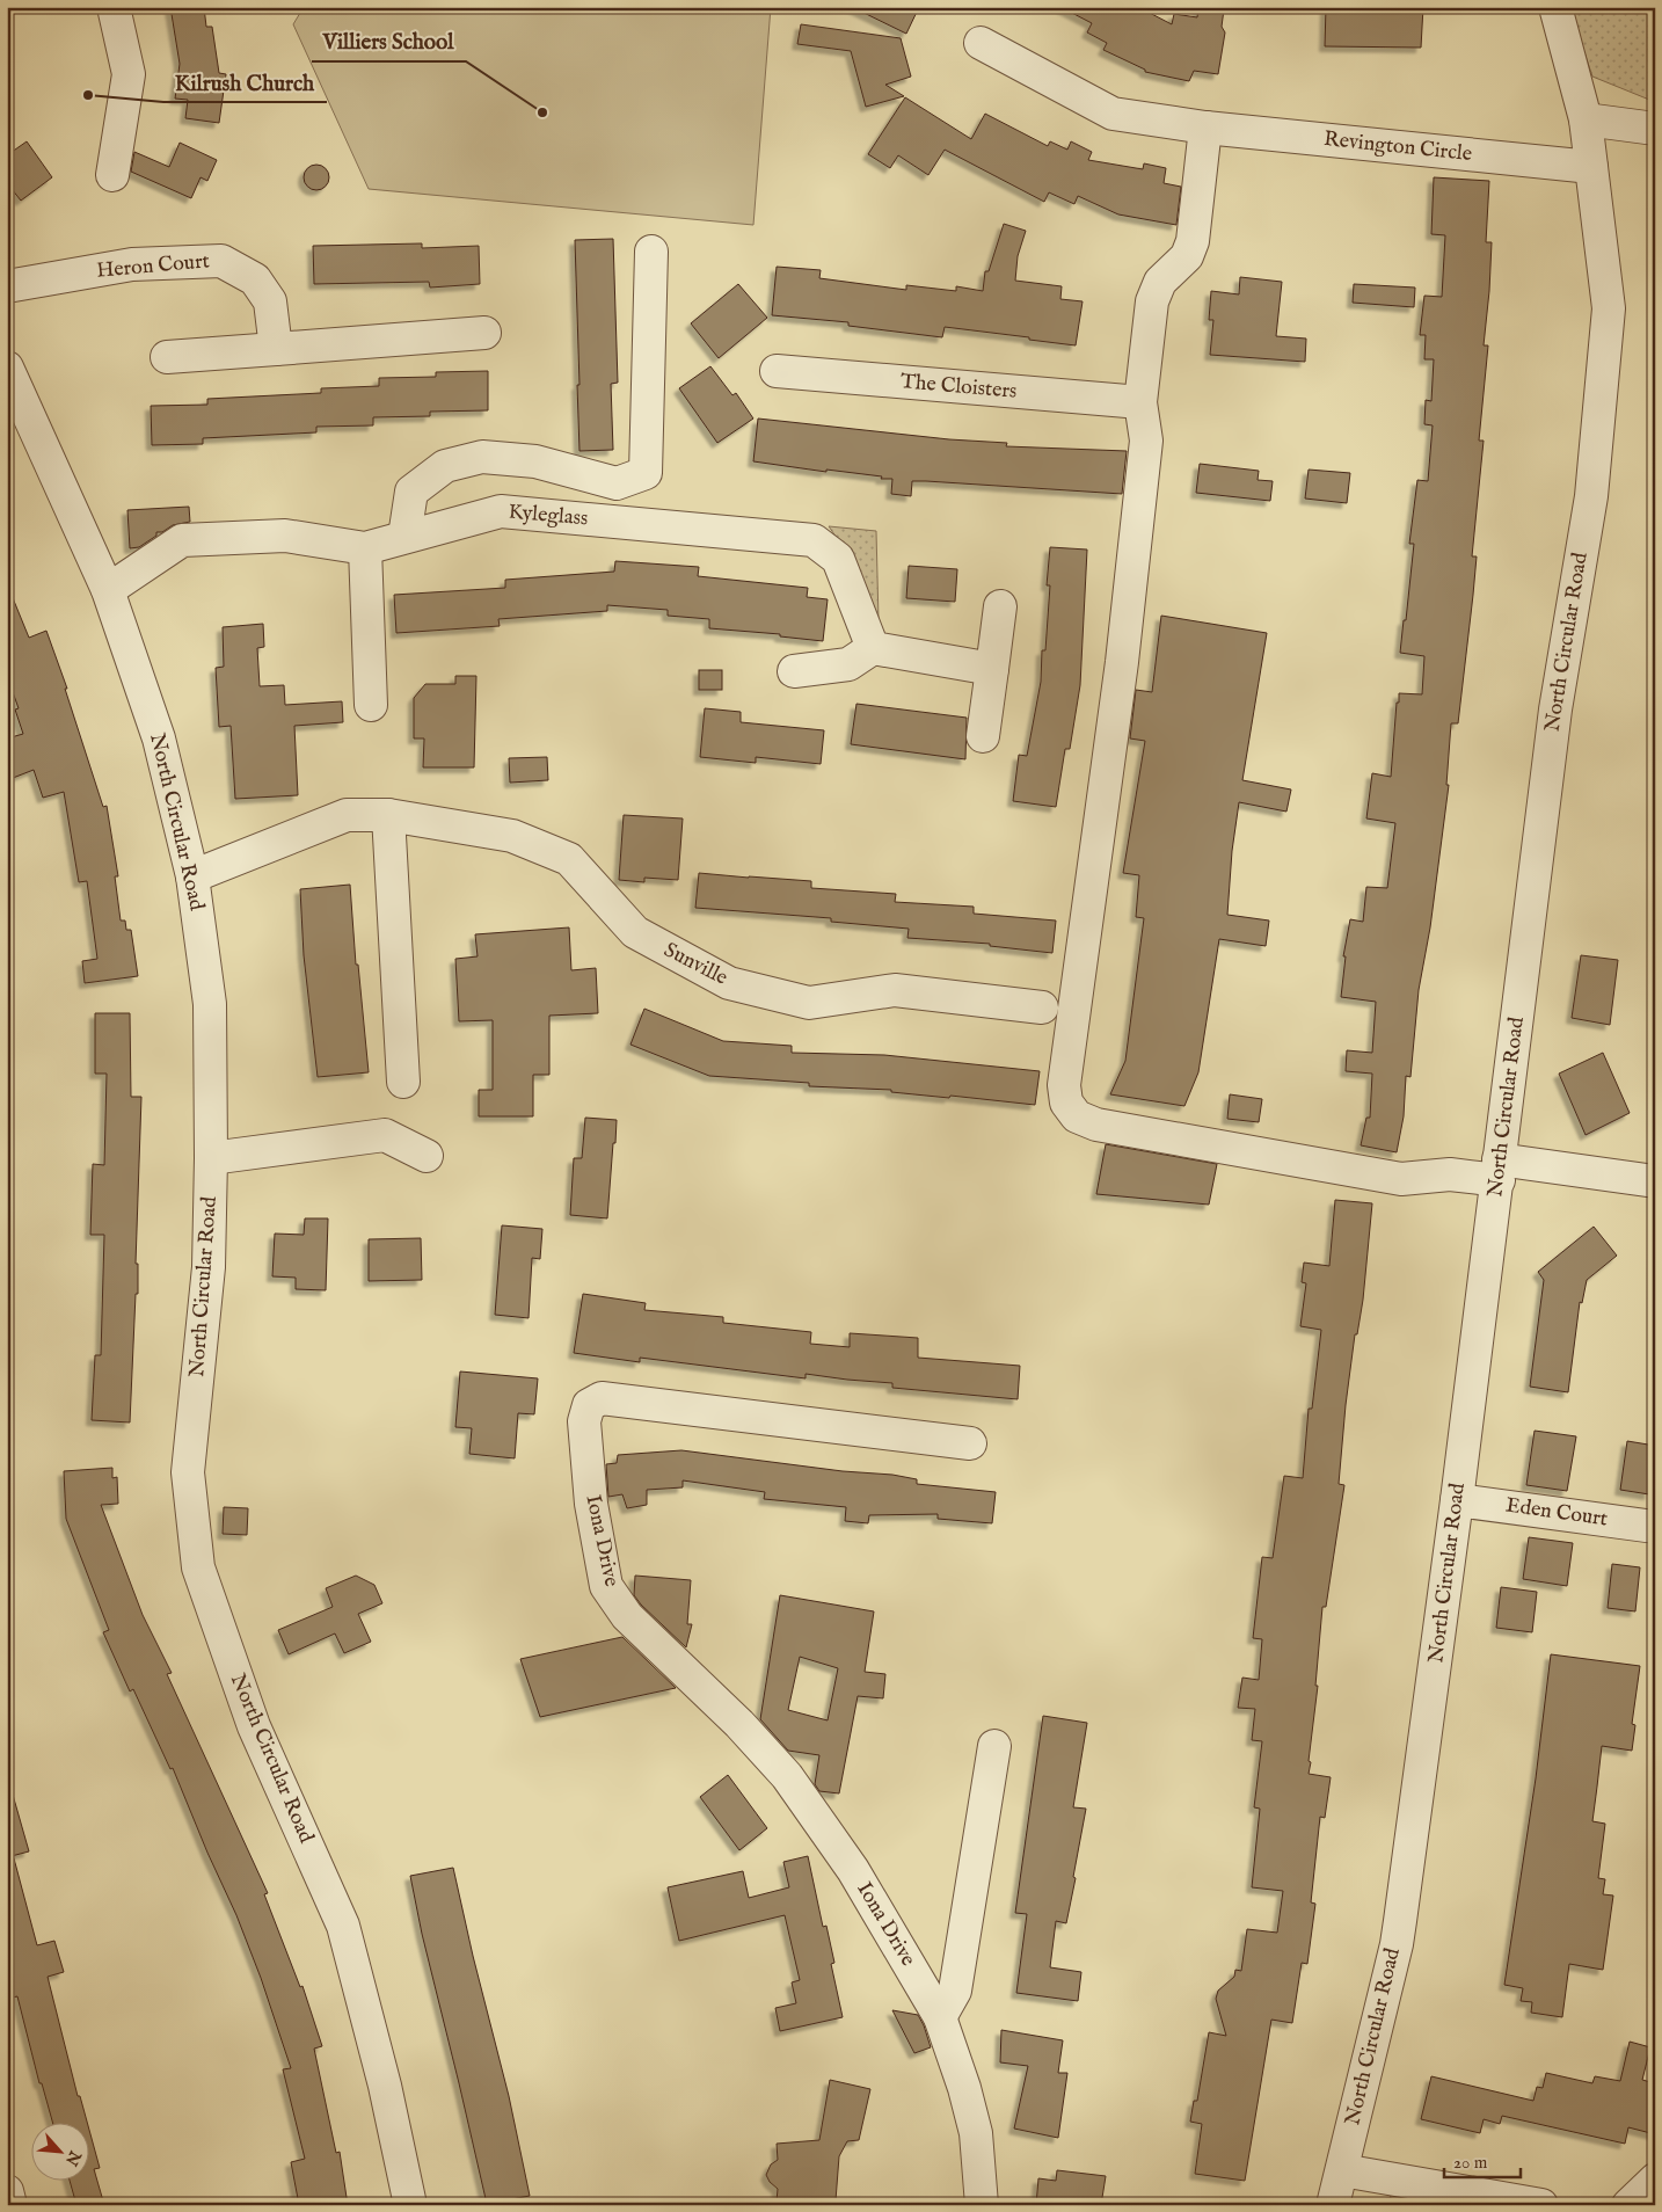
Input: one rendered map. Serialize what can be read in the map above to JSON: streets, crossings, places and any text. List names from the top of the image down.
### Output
{
  "streets": {
    "street": [
      "Revington Circle",
      "Heron Court",
      "The Cloisters",
      "Kyleglass",
      "North Circular Road",
      "Sunville",
      "Eden Court",
      "Iona Drive"
    ]
  },
  "crossings": [
    ["Revington Circle", "North Circular Road"],
    ["Kyleglass", "North Circular Road"],
    ["North Circular Road", "Sunville"],
    ["North Circular Road", "Eden Court"]
  ],
  "places": ["Kilrush Church", "Villiers School"],
  "scale_bar": "20 m",
  "north": "bottom right"
}
